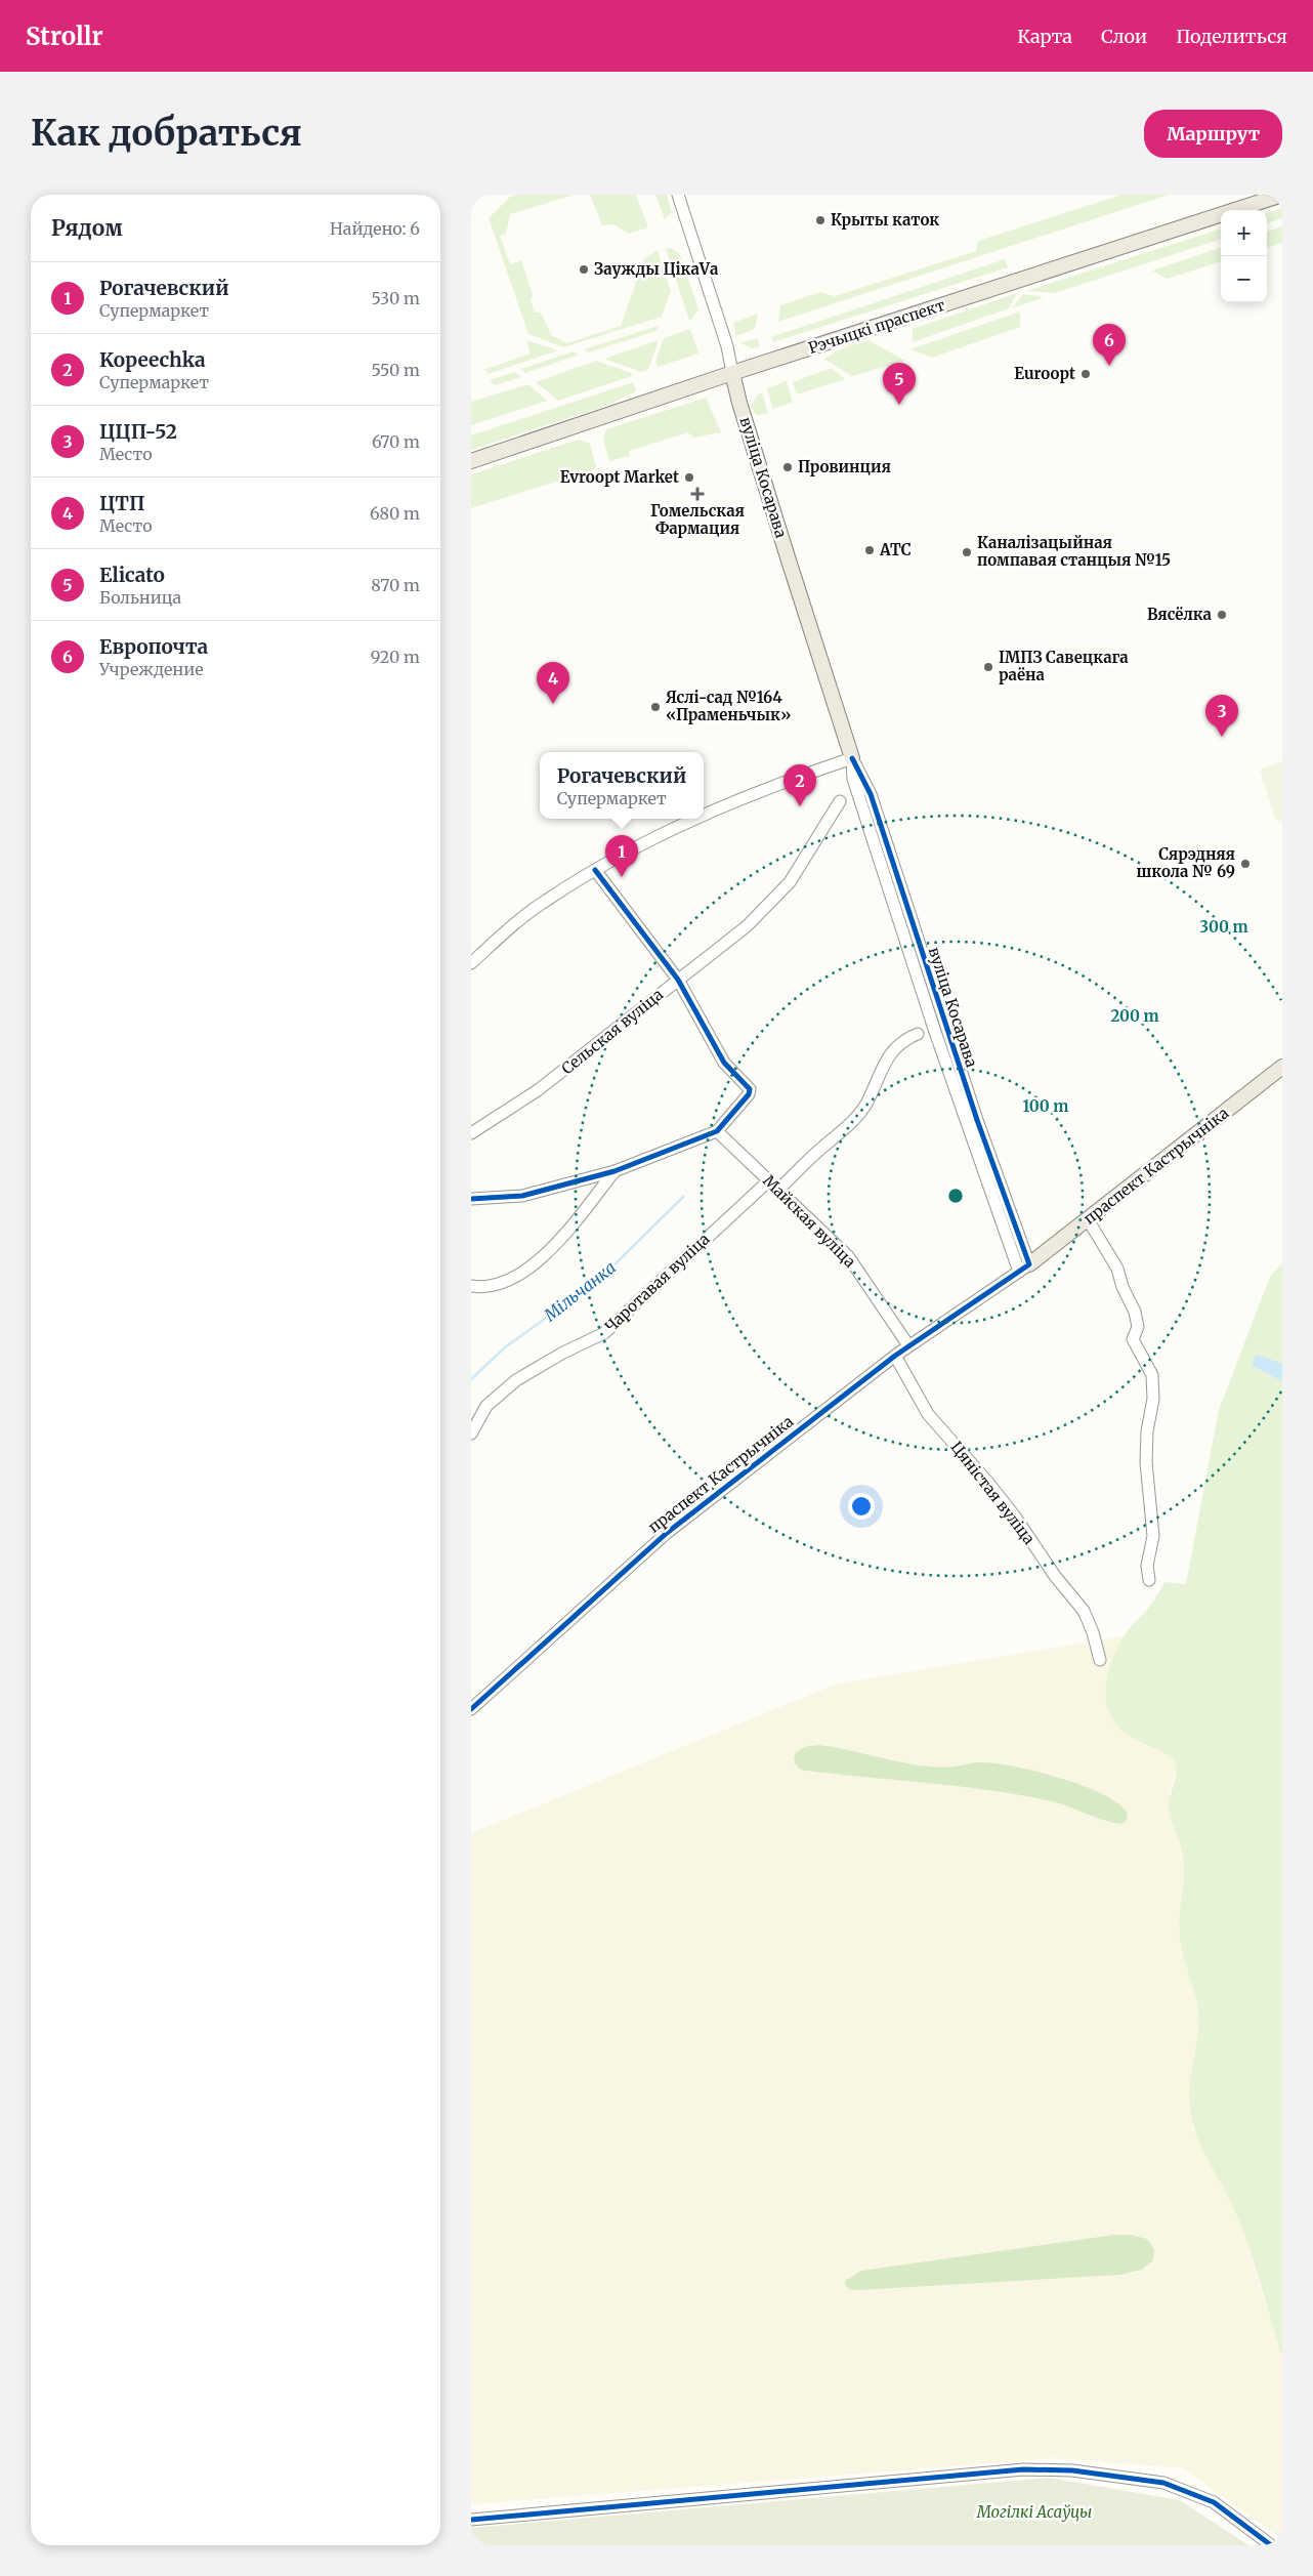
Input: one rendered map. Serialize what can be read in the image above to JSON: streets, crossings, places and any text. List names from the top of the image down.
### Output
{
  "streets": {
    "main road": ["Рэчыцкі праспект", "вуліца Косарава", "праспект Кастрычніка"],
    "street": [
      "Сельская вуліца",
      "Майская вуліца",
      "Чаротавая вуліца",
      "Цяністая вуліца"
    ]
  },
  "crossings": [
    ["Рэчыцкі праспект", "вуліца Косарава"],
    ["вуліца Косарава", "праспект Кастрычніка"],
    ["праспект Кастрычніка", "Майская вуліца"],
    ["праспект Кастрычніка", "Цяністая вуліца"],
    ["Майская вуліца", "Чаротавая вуліца"]
  ],
  "water": ["Мільчанка"],
  "parks": ["Могілкі Асаўцы"],
  "places": {
    "other": [
      "Крыты каток",
      "Заужды ЦікаVа",
      "Euroopt",
      "Провинция",
      "Evroopt Market",
      "АТС",
      "Каналізацыйная помпавая станцыя №15",
      "Вясёлка",
      "ІМПЗ Савецкага раёна",
      "Яслі-сад №164 «Праменьчык»",
      "Сярэдняя школа № 69"
    ],
    "health": ["Гомельская Фармация"]
  },
  "page": {
    "header": "Strollr",
    "nav": ["Карта", "Слои", "Поделиться"],
    "buttons": "Маршрут",
    "title": "Как добраться",
    "heading": ["Рядом", "Найдено: 6"],
    "map_buttons": ["+", "−"],
    "list": [
      {
        "mark": "1",
        "name": "Рогачевский",
        "note": "Супермаркет",
        "value": "530 m"
      },
      {
        "mark": "2",
        "name": "Kopeechka",
        "note": "Супермаркет",
        "value": "550 m"
      },
      {
        "mark": "3",
        "name": "ЦЦП-52",
        "note": "Место",
        "value": "670 m"
      },
      {
        "mark": "4",
        "name": "ЦТП",
        "note": "Место",
        "value": "680 m"
      },
      {
        "mark": "5",
        "name": "Elicato",
        "note": "Больница",
        "value": "870 m"
      },
      {
        "mark": "6",
        "name": "Европочта",
        "note": "Учреждение",
        "value": "920 m"
      }
    ],
    "pins": [
      "6",
      "5",
      "4",
      "3",
      "2",
      "1"
    ],
    "popup": ["Рогачевский", "Супермаркет"]
  },
  "rings": ["300 m", "200 m", "100 m"]
}
